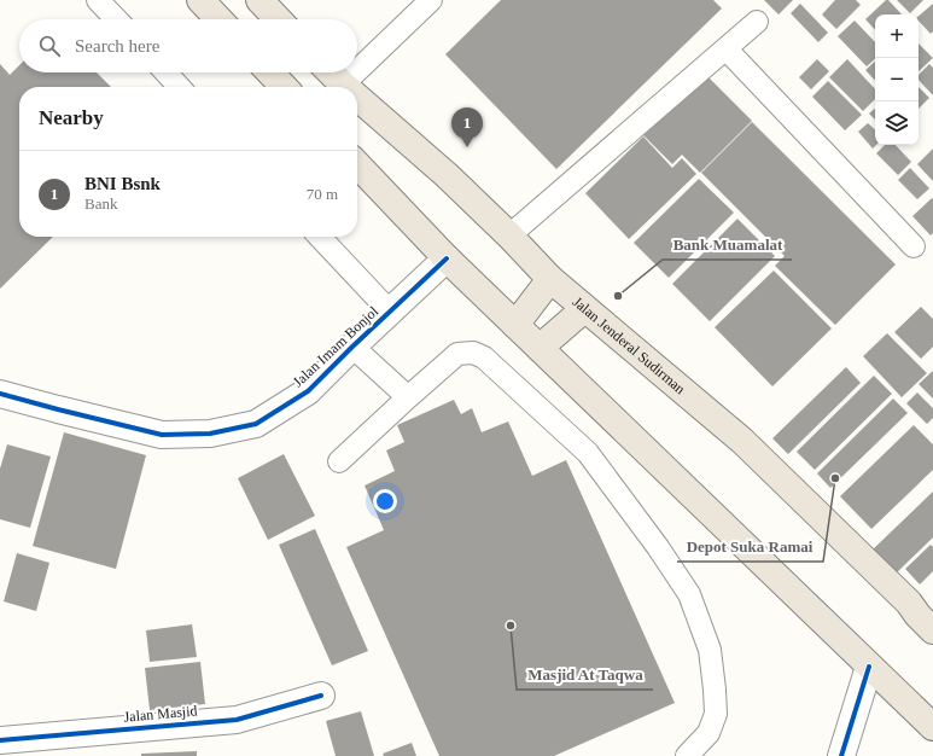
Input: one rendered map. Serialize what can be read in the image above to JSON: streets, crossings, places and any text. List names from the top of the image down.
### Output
{
  "streets": {
    "highway": ["Jalan Jenderal Sudirman"],
    "street": ["Jalan Imam Bonjol", "Jalan Masjid"]
  },
  "places": ["Bank Muamalat", "Depot Suka Ramai", "Masjid At Taqwa"],
  "page": {
    "map_buttons": ["+", "−"],
    "search": "Search here",
    "heading": "Nearby",
    "pins": "1",
    "list": [
      {
        "mark": "1",
        "name": "BNI Bsnk",
        "note": "Bank",
        "value": "70 m"
      }
    ]
  }
}
